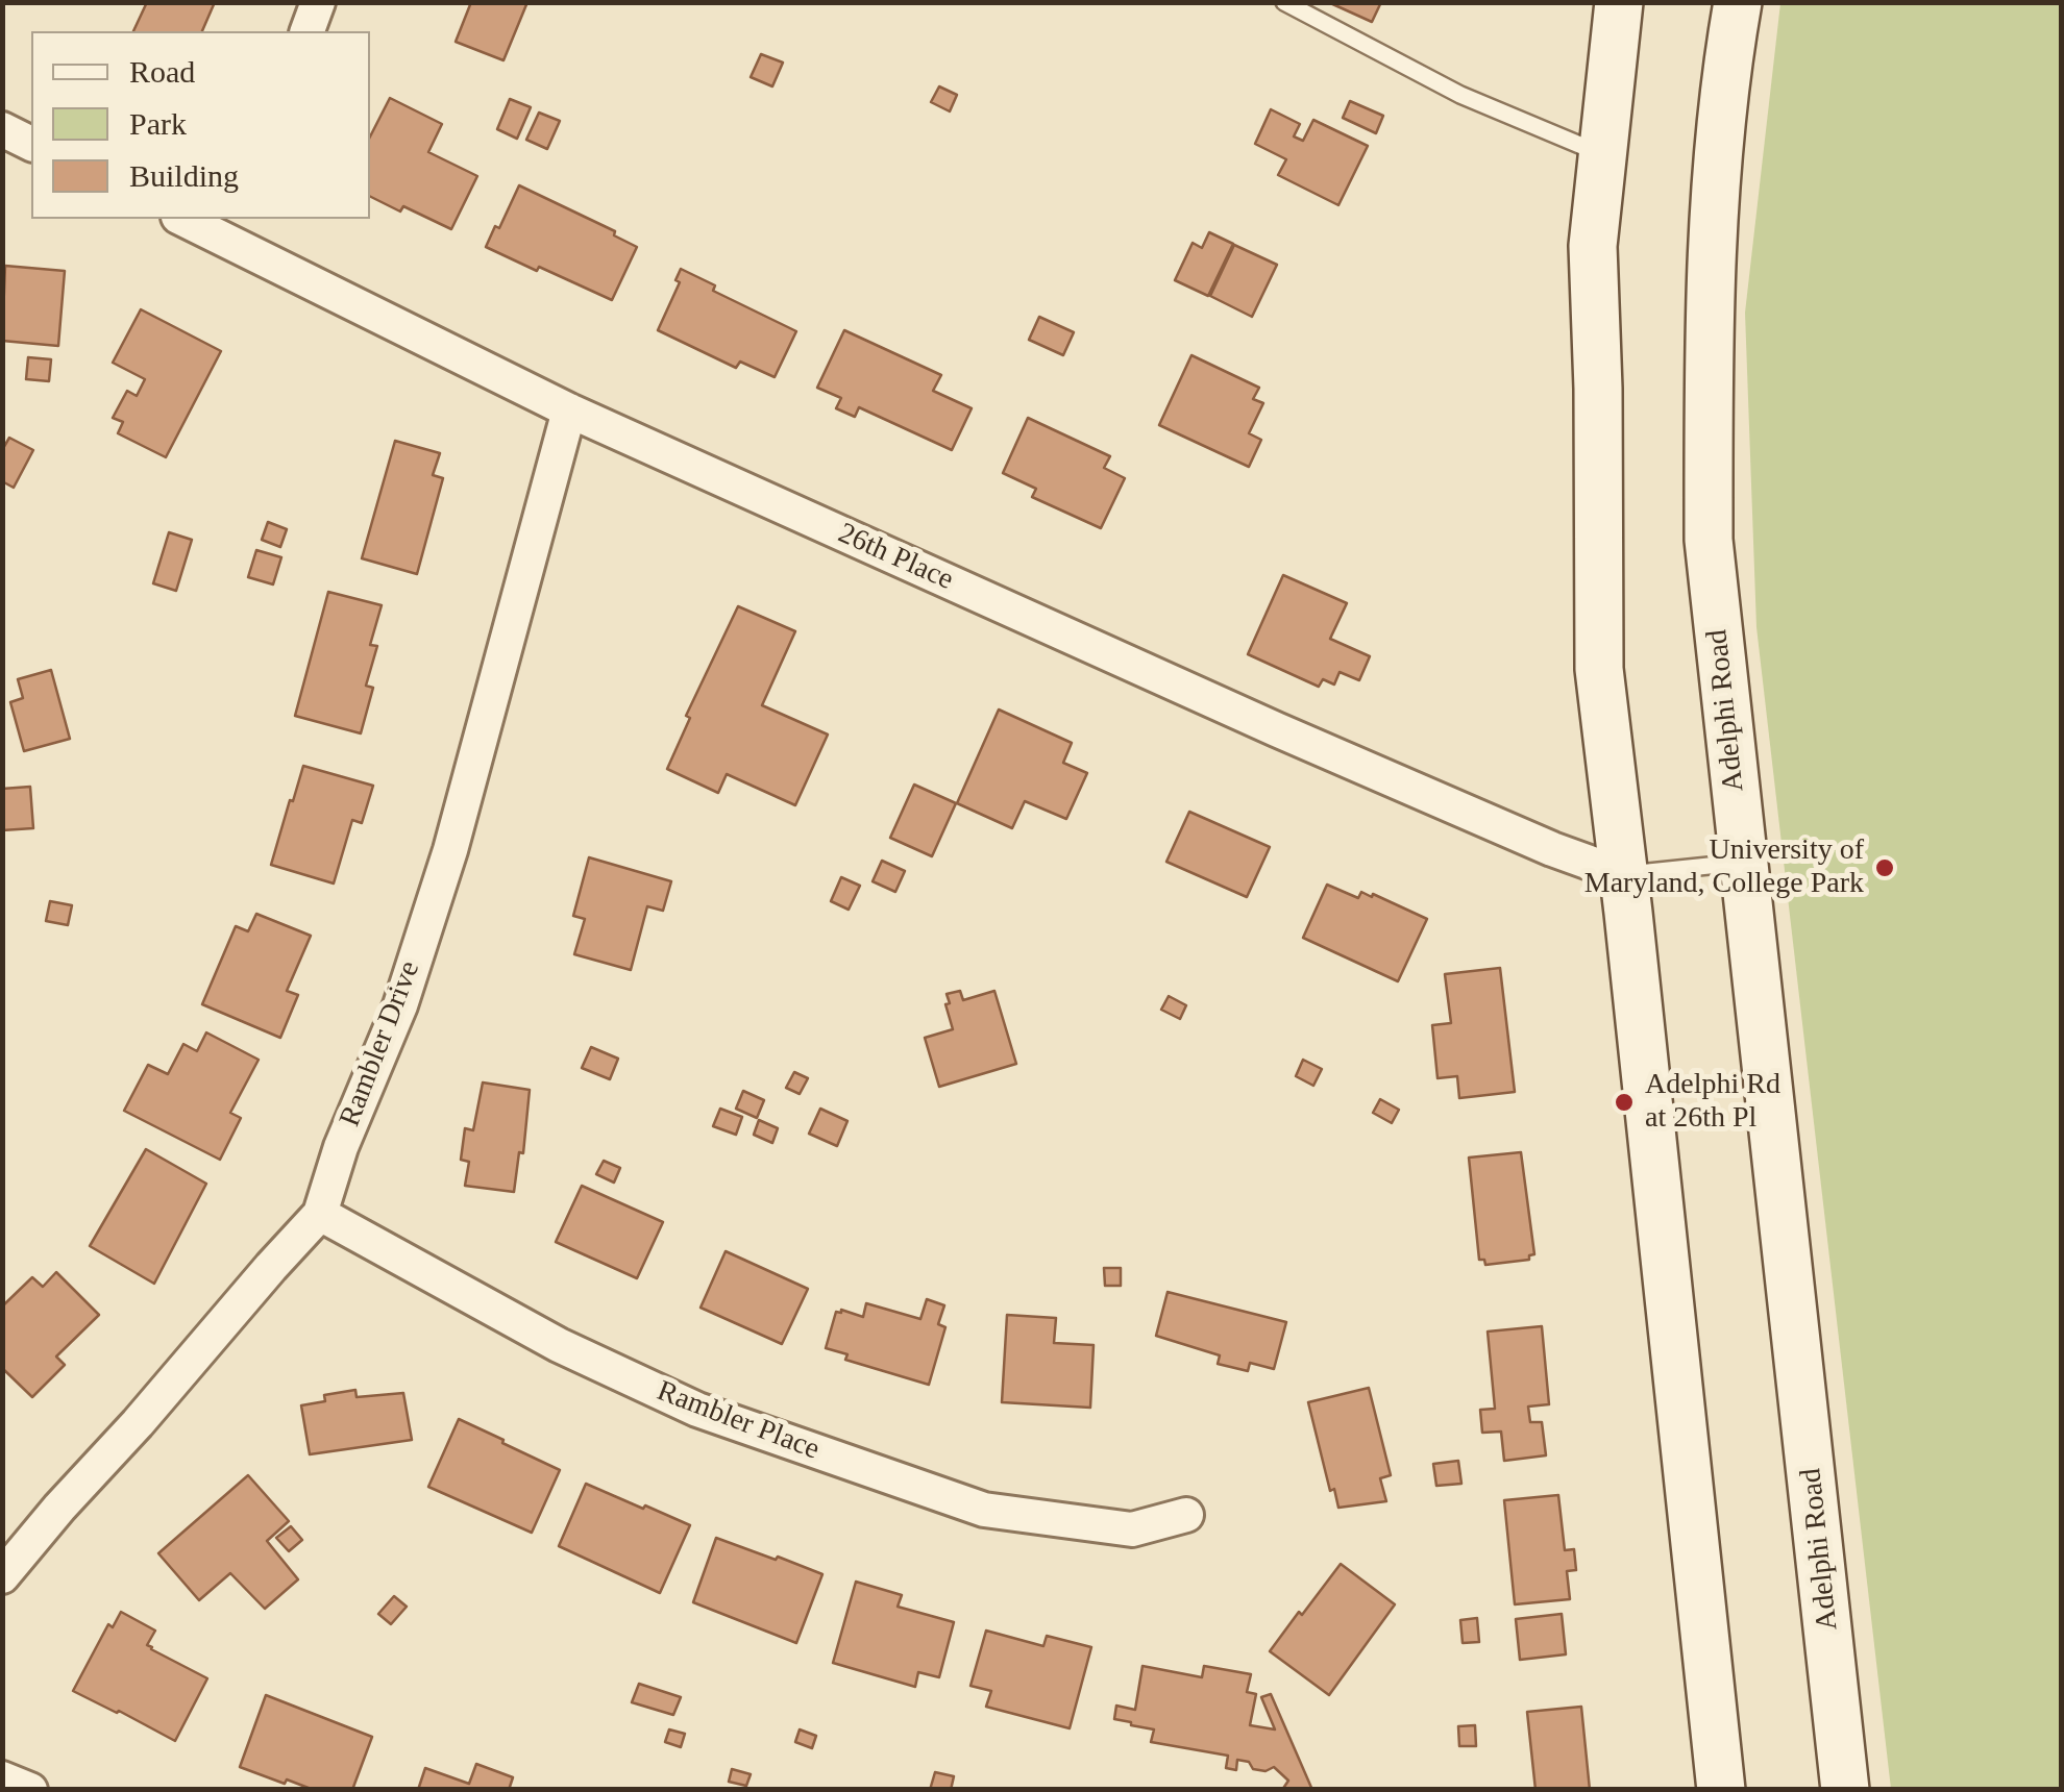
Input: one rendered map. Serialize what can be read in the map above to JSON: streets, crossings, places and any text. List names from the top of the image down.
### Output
{
  "streets": {
    "main road": ["Adelphi Road"],
    "street": ["26th Place", "Rambler Drive", "Rambler Place"]
  },
  "crossings": [
    ["26th Place", "Rambler Drive"],
    ["Rambler Drive", "Rambler Place"]
  ],
  "places": ["University of Maryland, College Park", "Adelphi Rd at 26th Pl"],
  "legend": ["Road", "Park", "Building"]
}
